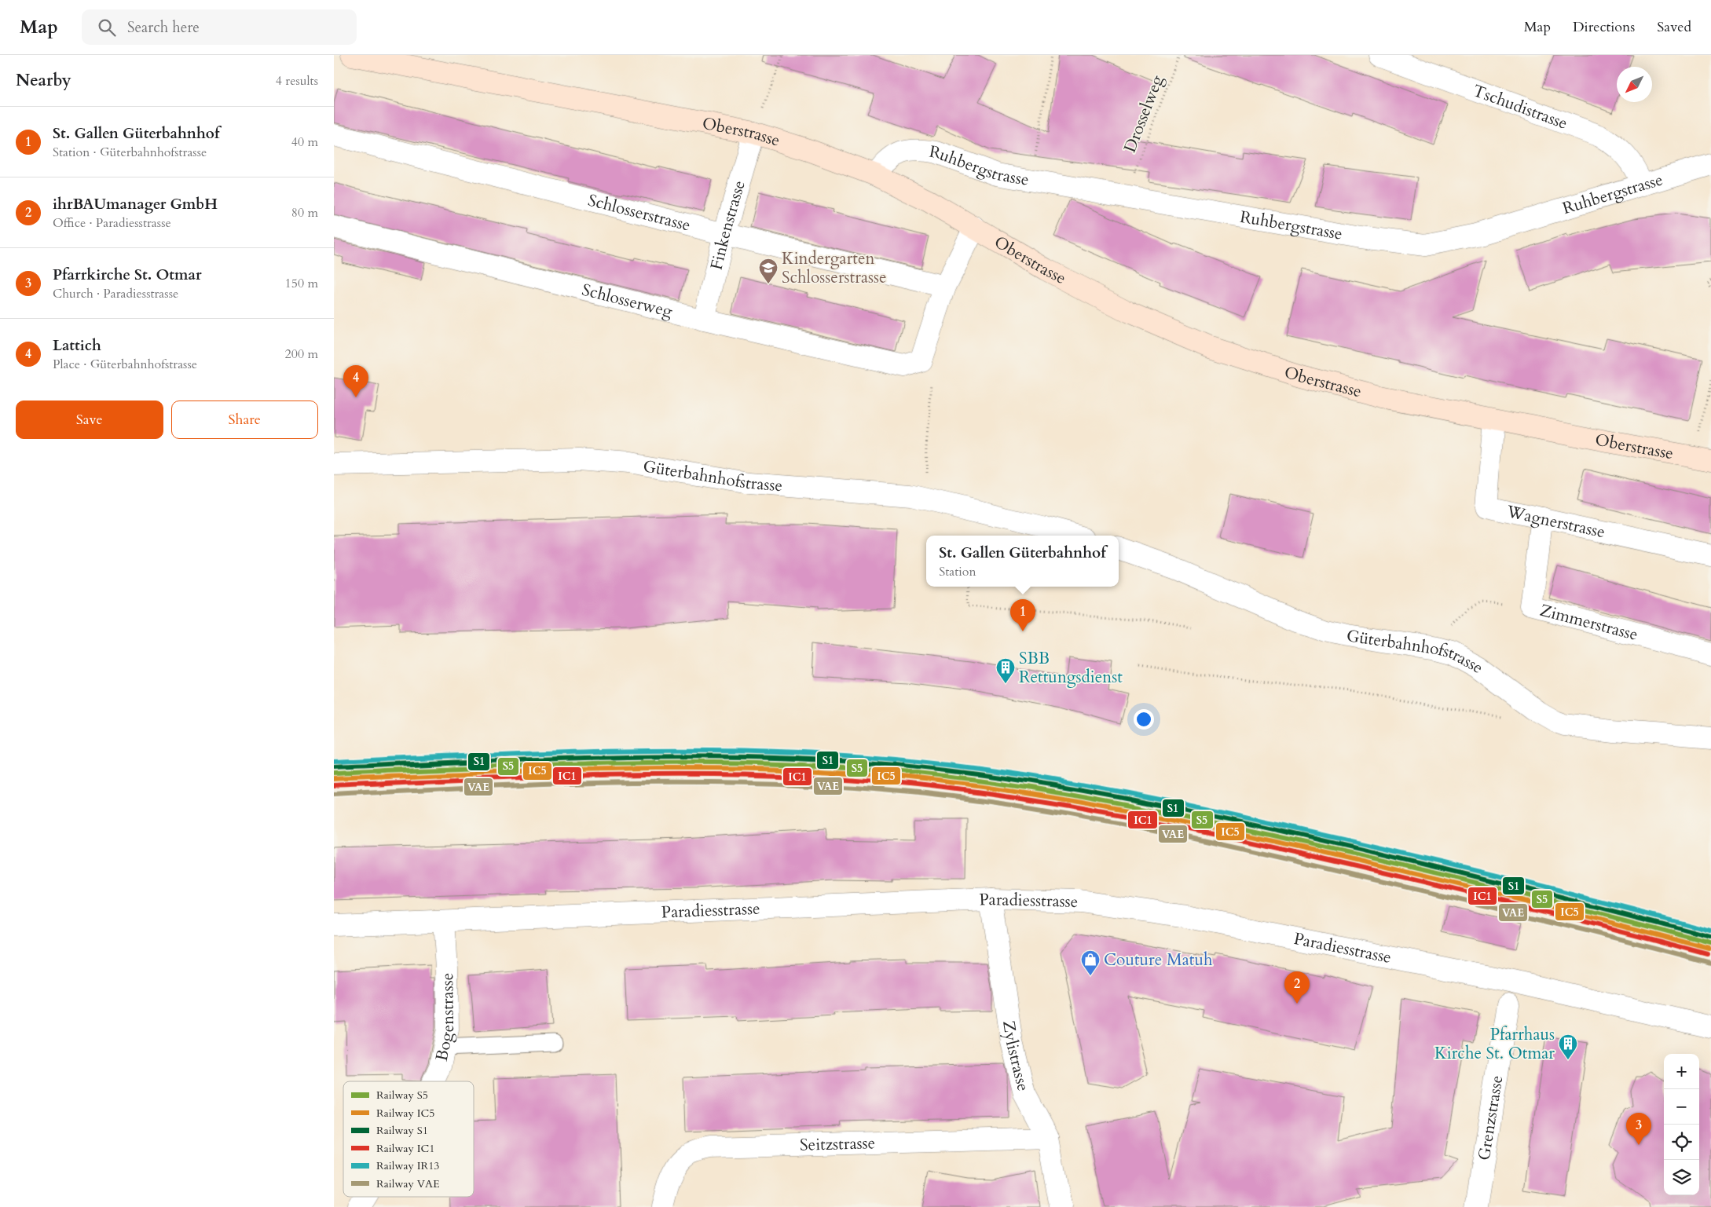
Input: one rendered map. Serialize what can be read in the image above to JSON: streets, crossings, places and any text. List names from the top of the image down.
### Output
{
  "streets": {
    "street": [
      "Tschudistrasse",
      "Oberstrasse",
      "Ruhbergstrasse",
      "Schlosserstrasse",
      "Finkenstrasse",
      "Schlosserweg",
      "Güterbahnhofstrasse",
      "Wagnerstrasse",
      "Zimmerstrasse",
      "Paradiesstrasse",
      "Bogenstrasse",
      "Zylistrasse",
      "Grenzstrasse",
      "Seitzstrasse"
    ],
    "path": ["Drosselweg"]
  },
  "crossings": [
    ["Tschudistrasse", "Ruhbergstrasse"],
    ["Oberstrasse", "Ruhbergstrasse"],
    ["Oberstrasse", "Finkenstrasse"],
    ["Oberstrasse", "Wagnerstrasse"],
    ["Schlosserstrasse", "Finkenstrasse"],
    ["Schlosserstrasse", "Schlosserweg"],
    ["Finkenstrasse", "Schlosserweg"],
    ["Wagnerstrasse", "Zimmerstrasse"],
    ["Paradiesstrasse", "Bogenstrasse"],
    ["Paradiesstrasse", "Zylistrasse"],
    ["Zylistrasse", "Seitzstrasse"]
  ],
  "places": {
    "school or university": ["Kindergarten Schlosserstrasse"],
    "building": ["SBB Rettungsdienst", "Pfarrhaus Kirche St. Otmar"],
    "shop": ["Couture Matuh"]
  },
  "lines": [
    "rail line IR13",
    "rail line S1",
    "rail line S5",
    "rail line IC5",
    "rail line IC1",
    "rail line VAE"
  ],
  "legend": [
    "Railway S5",
    "Railway IC5",
    "Railway S1",
    "Railway IC1",
    "Railway IR13",
    "Railway VAE"
  ],
  "north": "bottom left",
  "page": {
    "header": "Map",
    "search": "Search here",
    "nav": ["Map", "Directions", "Saved"],
    "heading": ["Nearby", "4 results"],
    "list": [
      {
        "mark": "1",
        "name": "St. Gallen Güterbahnhof",
        "note": "Station · Güterbahnhofstrasse",
        "value": "40 m"
      },
      {
        "mark": "2",
        "name": "ihrBAUmanager GmbH",
        "note": "Office · Paradiesstrasse",
        "value": "80 m"
      },
      {
        "mark": "3",
        "name": "Pfarrkirche St. Otmar",
        "note": "Church · Paradiesstrasse",
        "value": "150 m"
      },
      {
        "mark": "4",
        "name": "Lattich",
        "note": "Place · Güterbahnhofstrasse",
        "value": "200 m"
      }
    ],
    "pins": [
      "4",
      "1",
      "2",
      "3"
    ],
    "buttons": ["Save", "Share"],
    "popup": ["St. Gallen Güterbahnhof", "Station"],
    "map_buttons": ["+", "−"]
  }
}
